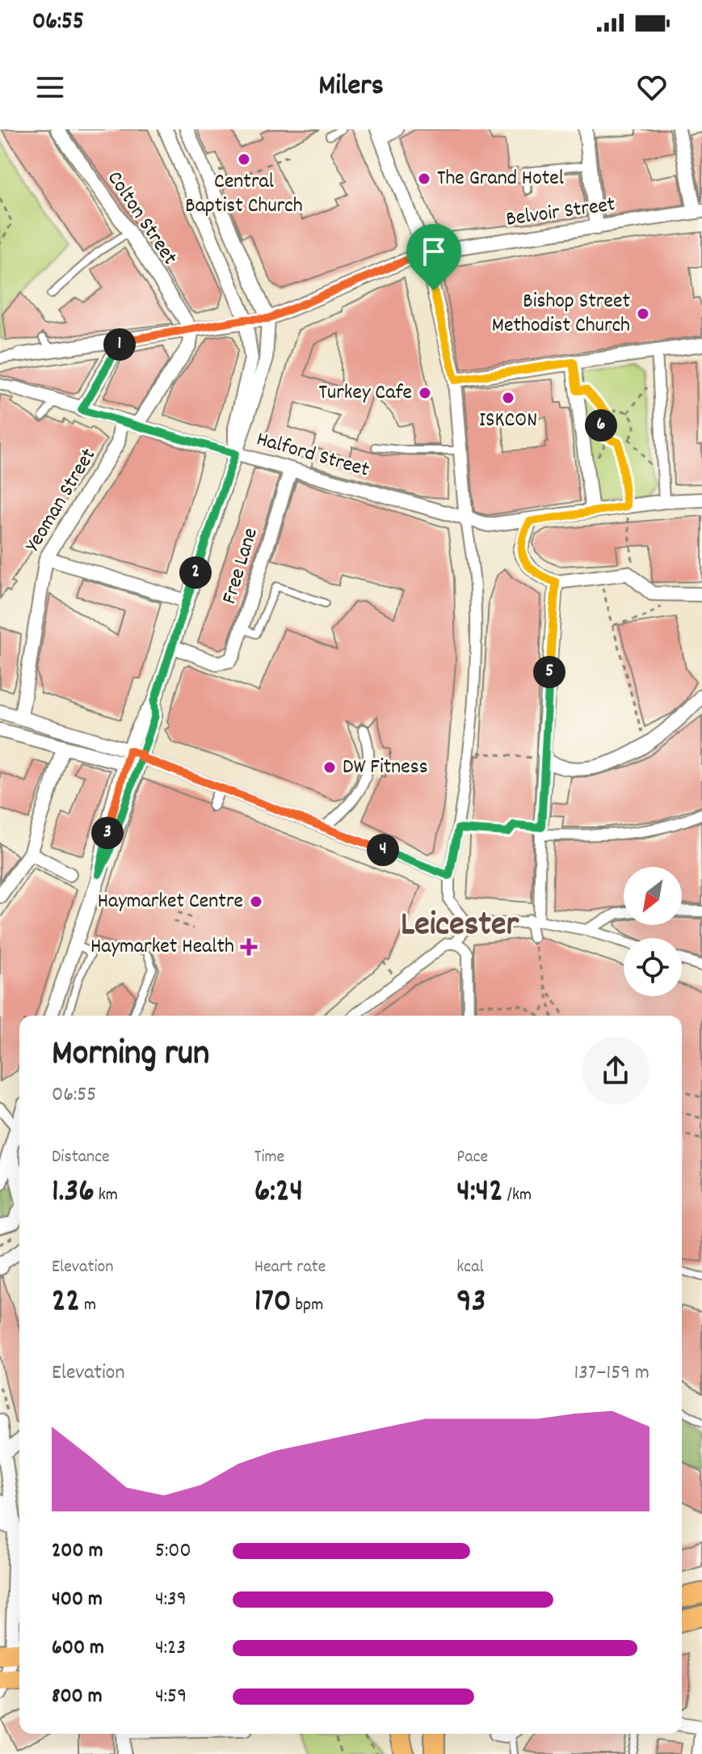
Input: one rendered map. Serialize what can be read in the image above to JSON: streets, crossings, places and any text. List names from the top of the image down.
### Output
{
  "streets": {
    "street": [
      "Belvoir Street",
      "Colton Street",
      "Halford Street",
      "Yeoman Street",
      "Free Lane"
    ]
  },
  "crossings": [
    ["Halford Street", "Yeoman Street"],
    ["Halford Street", "Free Lane"]
  ],
  "districts": ["Leicester"],
  "places": {
    "other": [
      "Central Baptist Church",
      "The Grand Hotel",
      "Bishop Street Methodist Church",
      "Turkey Cafe",
      "ISKCON",
      "DW Fitness",
      "Haymarket Centre"
    ],
    "health": ["Haymarket Health"]
  },
  "north": "bottom left",
  "page": {
    "status": "06:55",
    "header": "Milers",
    "pins": [
      "1",
      "6",
      "2",
      "5",
      "3",
      "4"
    ],
    "heading": ["Morning run", "06:55"],
    "stats": [
      ["Distance", "1.36 km"],
      ["Time", "6:24"],
      ["Pace", "4:42 /km"],
      ["Elevation", "22 m"],
      ["Heart rate", "170 bpm"],
      ["kcal", "93"]
    ],
    "chart": ["Elevation", "137–159 m"],
    "list": [
      {
        "name": "200 m",
        "note": "5:00"
      },
      {
        "name": "400 m",
        "note": "4:39"
      },
      {
        "name": "600 m",
        "note": "4:23"
      },
      {
        "name": "800 m",
        "note": "4:59"
      }
    ]
  }
}
